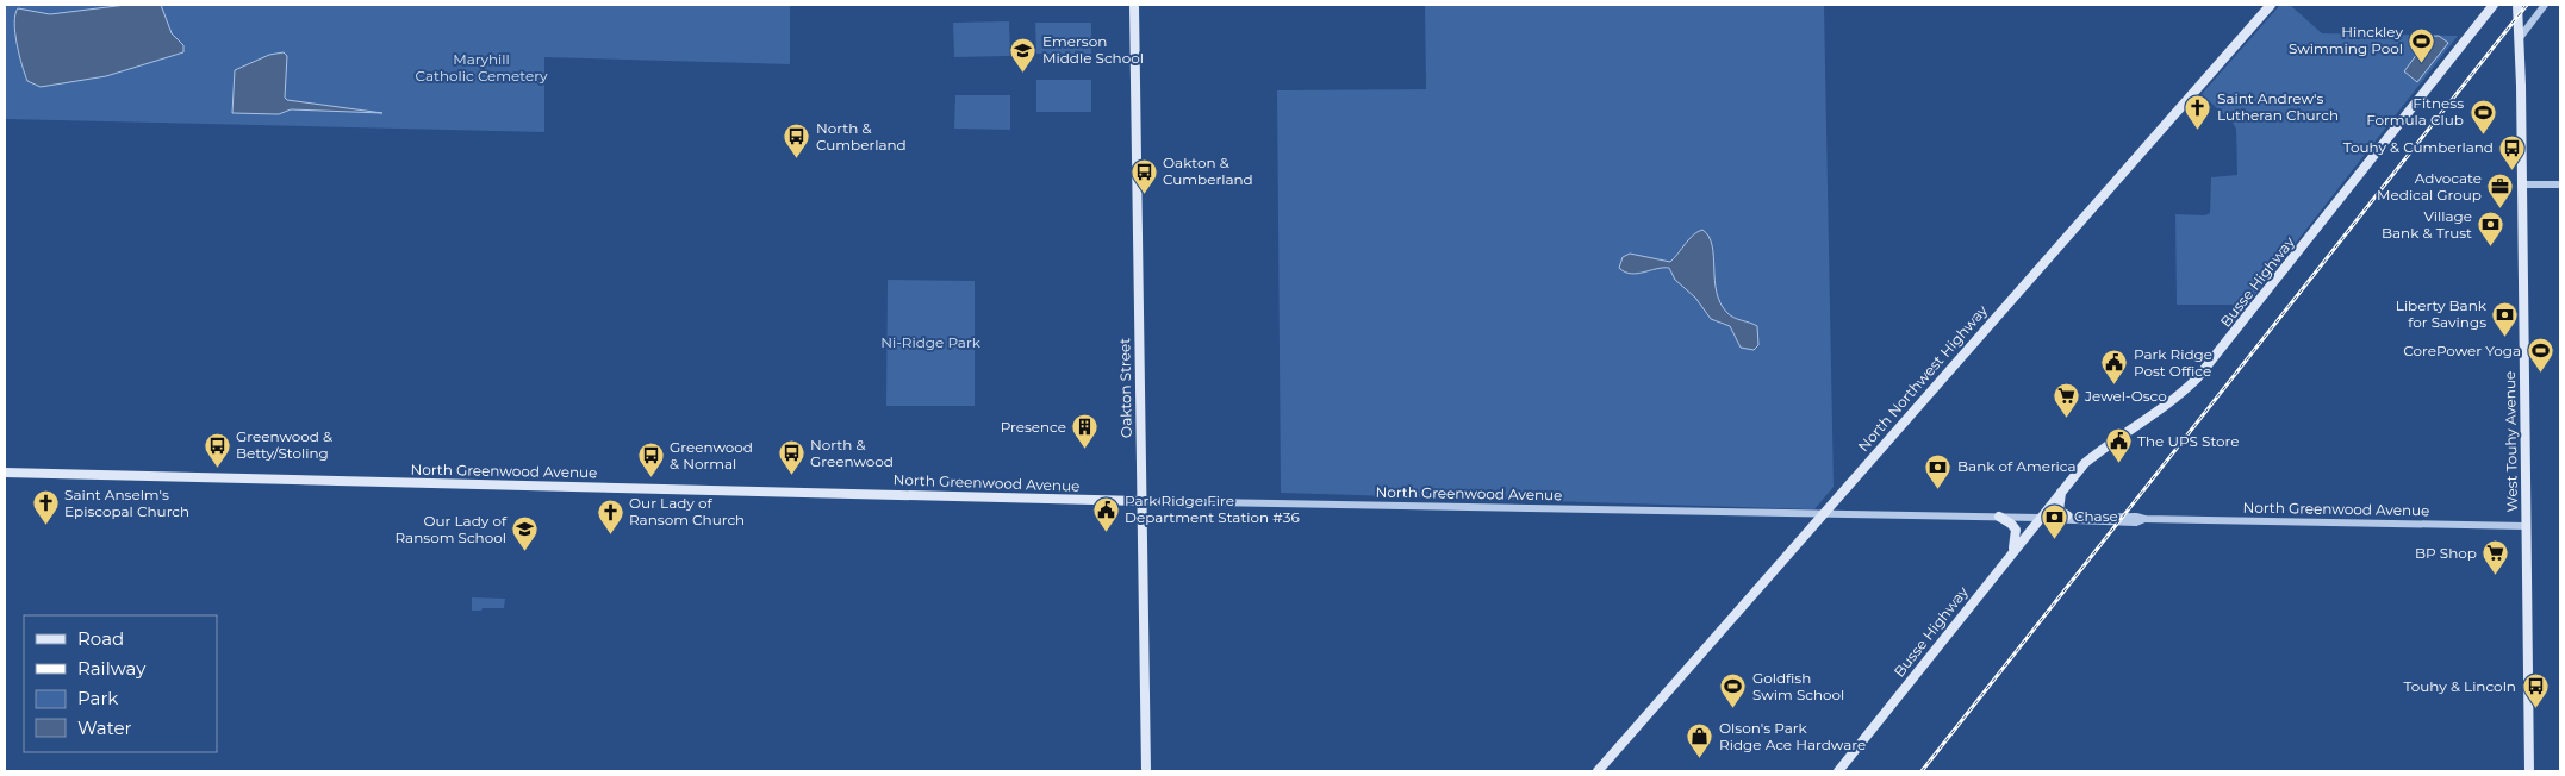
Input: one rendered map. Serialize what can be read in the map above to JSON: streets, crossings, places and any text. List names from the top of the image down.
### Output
{
  "streets": {
    "main road": [
      "Busse Highway",
      "North Northwest Highway",
      "Oakton Street",
      "West Touhy Avenue",
      "North Greenwood Avenue"
    ]
  },
  "crossings": [
    ["Busse Highway", "North Greenwood Avenue"],
    ["North Northwest Highway", "North Greenwood Avenue"],
    ["Oakton Street", "North Greenwood Avenue"],
    ["West Touhy Avenue", "North Greenwood Avenue"]
  ],
  "parks": ["Maryhill Catholic Cemetery", "Ni-Ridge Park"],
  "places": {
    "sports": [
      "Hinckley Swimming Pool",
      "Fitness Formula Club",
      "CorePower Yoga",
      "Goldfish Swim School"
    ],
    "school or university": ["Emerson Middle School", "Our Lady of Ransom School"],
    "church": ["Saint Andrew's Lutheran Church", "Saint Anselm's Episcopal Church", "Our Lady of Ransom Church"],
    "bus stop": [
      "North & Cumberland",
      "Touhy & Cumberland",
      "Oakton & Cumberland",
      "Greenwood & Betty/Stoling",
      "North & Greenwood",
      "Greenwood & Normal",
      "Touhy & Lincoln"
    ],
    "office": ["Advocate Medical Group"],
    "bank": [
      "Village Bank & Trust",
      "Liberty Bank for Savings",
      "Bank of America",
      "Chase"
    ],
    "public building": ["Park Ridge Post Office", "The UPS Store", "Park Ridge Fire Department Station #36"],
    "supermarket": ["Jewel-Osco", "BP Shop"],
    "building": ["Presence"],
    "shop": ["Olson's Park Ridge Ace Hardware"]
  },
  "legend": [
    "Road",
    "Railway",
    "Park",
    "Water"
  ]
}
